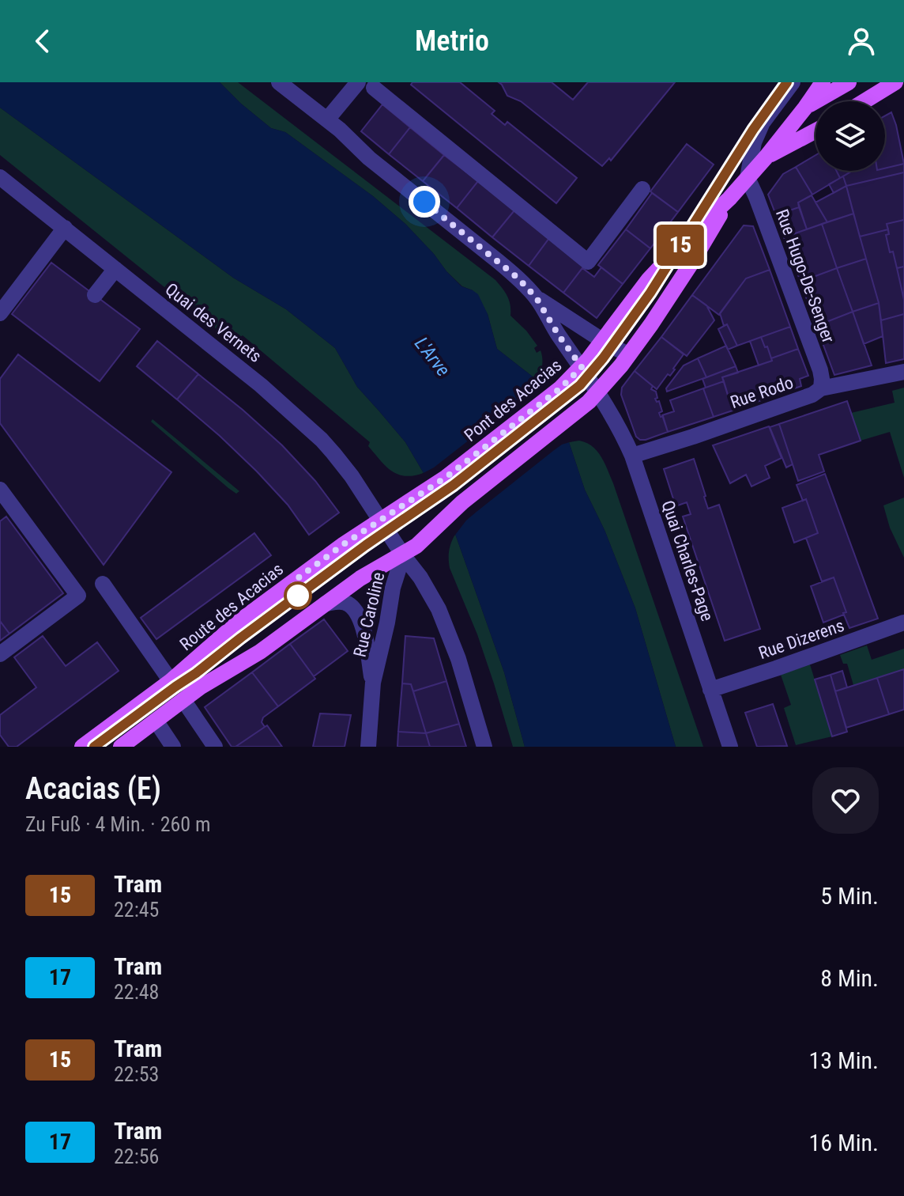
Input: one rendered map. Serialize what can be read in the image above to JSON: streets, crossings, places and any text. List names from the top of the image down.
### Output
{
  "streets": {
    "main road": ["Pont des Acacias", "Route des Acacias"],
    "street": [
      "Rue Hugo-De-Senger",
      "Quai des Vernets",
      "Rue Rodo",
      "Quai Charles-Page",
      "Rue Caroline",
      "Rue Dizerens"
    ]
  },
  "crossings": [
    ["Rue Hugo-De-Senger", "Rue Rodo"],
    ["Quai des Vernets", "Route des Acacias"],
    ["Rue Rodo", "Quai Charles-Page"],
    ["Pont des Acacias", "Quai Charles-Page"],
    ["Pont des Acacias", "Route des Acacias"],
    ["Quai Charles-Page", "Rue Dizerens"]
  ],
  "water": ["L'Arve"],
  "lines": ["tram line 15"],
  "page": {
    "header": "Metrio",
    "on_map": "15",
    "heading": ["Acacias (E)", "Zu Fuß · 4 Min. · 260 m"],
    "list": [
      {
        "mark": "15",
        "name": "Tram",
        "note": "22:45",
        "value": "5 Min."
      },
      {
        "mark": "17",
        "name": "Tram",
        "note": "22:48",
        "value": "8 Min."
      },
      {
        "mark": "15",
        "name": "Tram",
        "note": "22:53",
        "value": "13 Min."
      },
      {
        "mark": "17",
        "name": "Tram",
        "note": "22:56",
        "value": "16 Min."
      }
    ]
  }
}
